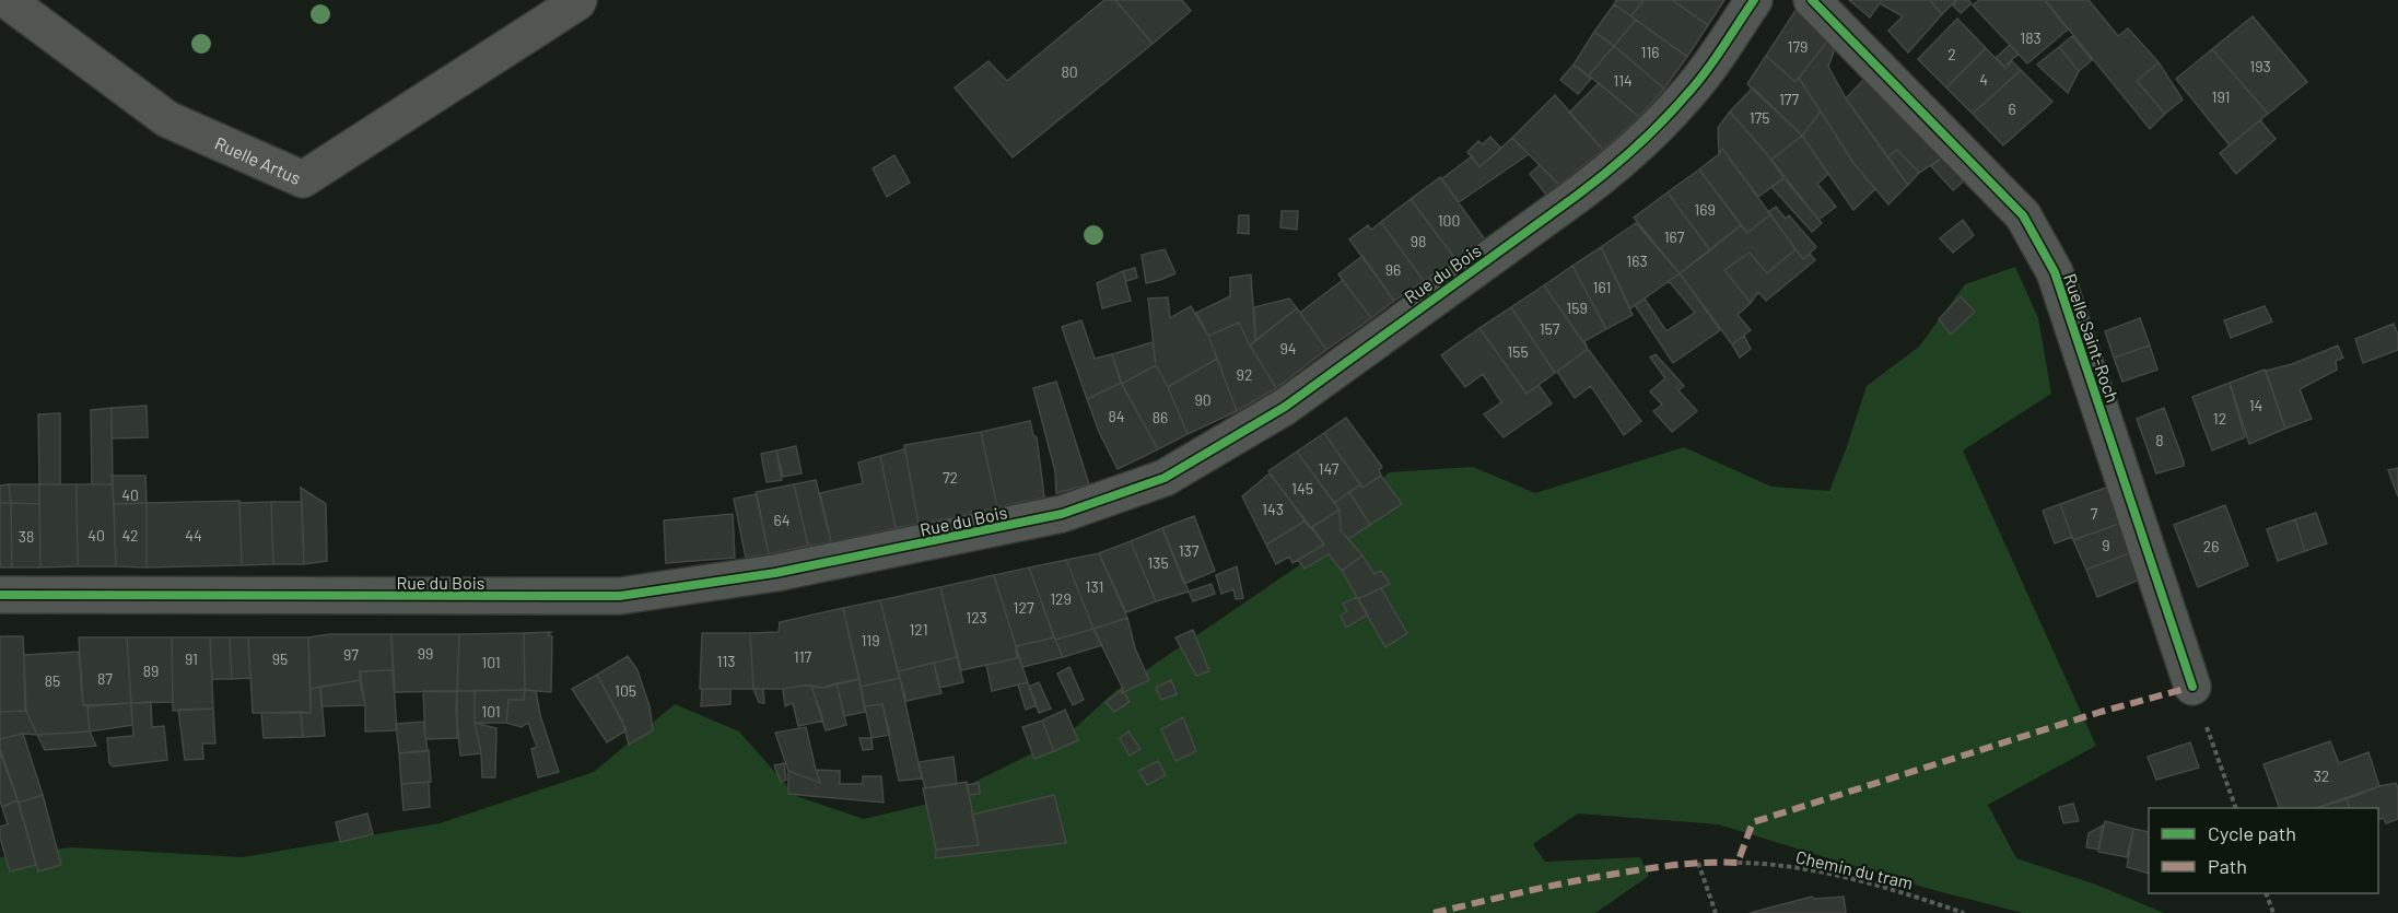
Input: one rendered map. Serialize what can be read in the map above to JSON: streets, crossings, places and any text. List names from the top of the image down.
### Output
{
  "streets": {
    "street": ["Ruelle Artus", "Rue du Bois", "Ruelle Saint-Roch"],
    "path": ["Chemin du tram"]
  },
  "house_numbers": [
    "183",
    "179",
    "116",
    "2",
    "193",
    "80",
    "4",
    "114",
    "191",
    "177",
    "6",
    "175",
    "169",
    "100",
    "167",
    "98",
    "163",
    "96",
    "161",
    "159",
    "157",
    "94",
    "155",
    "92",
    "90",
    "14",
    "84",
    "86",
    "12",
    "8",
    "147",
    "72",
    "145",
    "40",
    "143",
    "7",
    "64",
    "40",
    "42",
    "44",
    "38",
    "9",
    "26",
    "137",
    "135",
    "131",
    "129",
    "127",
    "123",
    "121",
    "119",
    "99",
    "97",
    "117",
    "91",
    "95",
    "113",
    "101",
    "89",
    "87",
    "85",
    "105",
    "101",
    "32"
  ],
  "legend": ["Cycle path", "Path"]
}
